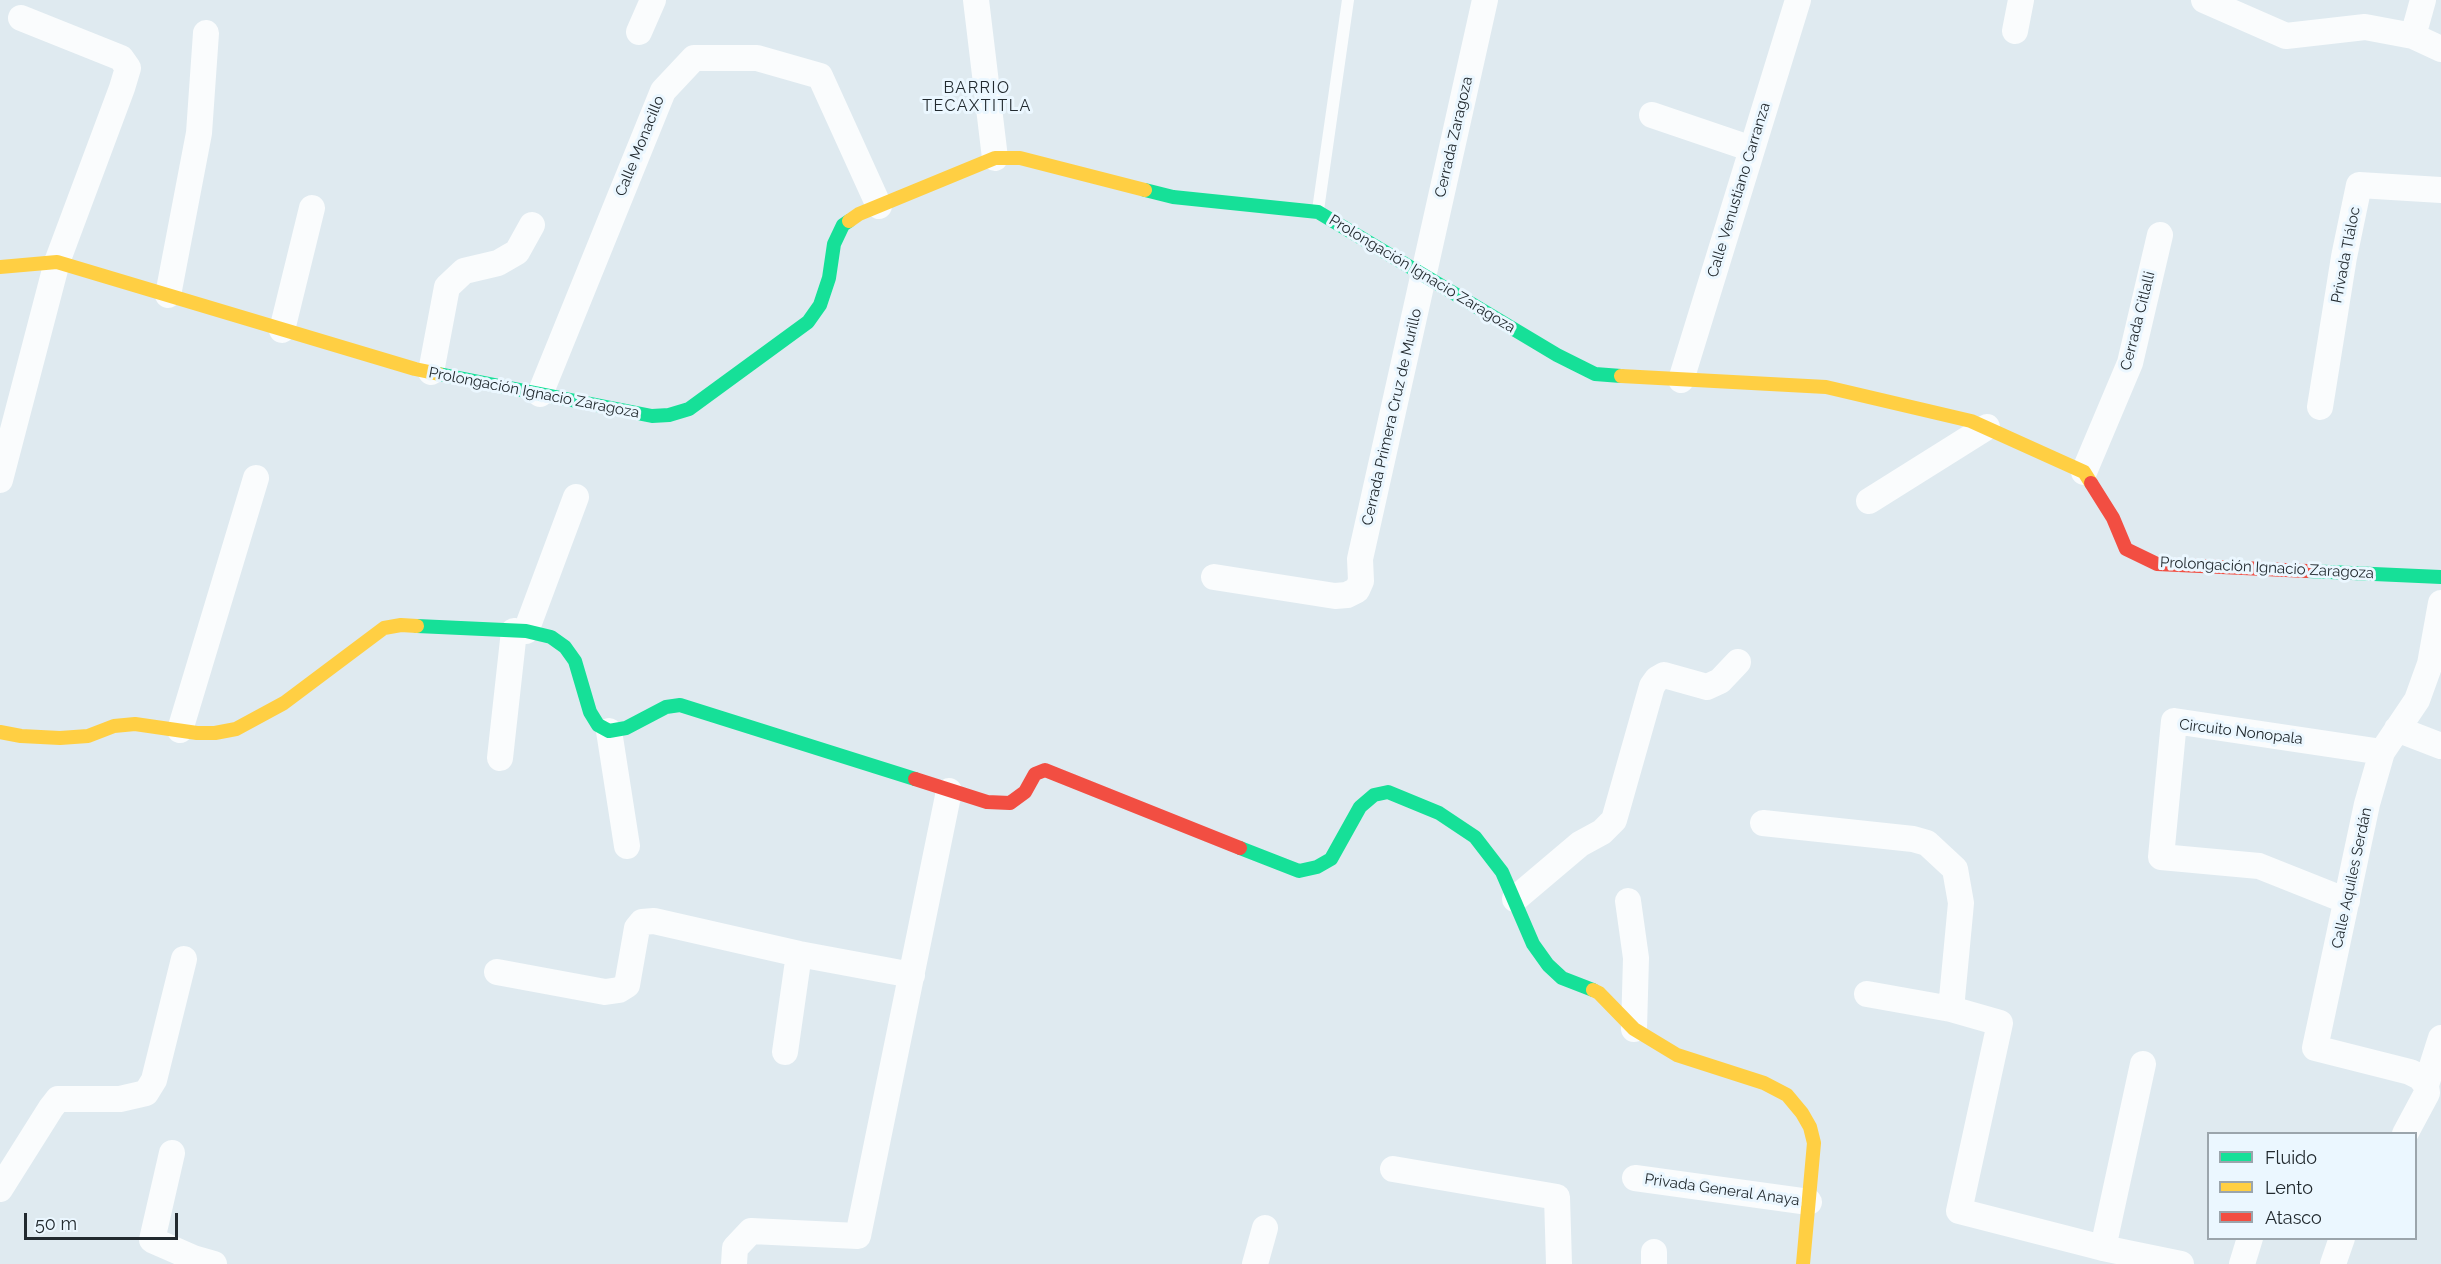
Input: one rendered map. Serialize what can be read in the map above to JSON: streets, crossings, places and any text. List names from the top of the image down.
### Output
{
  "streets": {
    "street": [
      "Cerrada Zaragoza",
      "Calle Monacillo",
      "Calle Venustiano Carranza",
      "Privada Tláloc",
      "Prolongación Ignacio Zaragoza",
      "Cerrada Citlalli",
      "Cerrada Primera Cruz de Murillo",
      "Circuito Nonopala",
      "Calle Aquiles Serdán",
      "Privada General Anaya"
    ]
  },
  "crossings": [
    ["Cerrada Zaragoza", "Prolongación Ignacio Zaragoza"],
    ["Cerrada Zaragoza", "Cerrada Primera Cruz de Murillo"],
    ["Calle Monacillo", "Prolongación Ignacio Zaragoza"],
    ["Calle Venustiano Carranza", "Prolongación Ignacio Zaragoza"],
    ["Prolongación Ignacio Zaragoza", "Cerrada Citlalli"],
    ["Prolongación Ignacio Zaragoza", "Cerrada Primera Cruz de Murillo"],
    ["Circuito Nonopala", "Calle Aquiles Serdán"]
  ],
  "districts": ["BARRIO TECAXTITLA"],
  "legend": ["Fluido", "Lento", "Atasco"],
  "scale_bar": "50 m"
}
